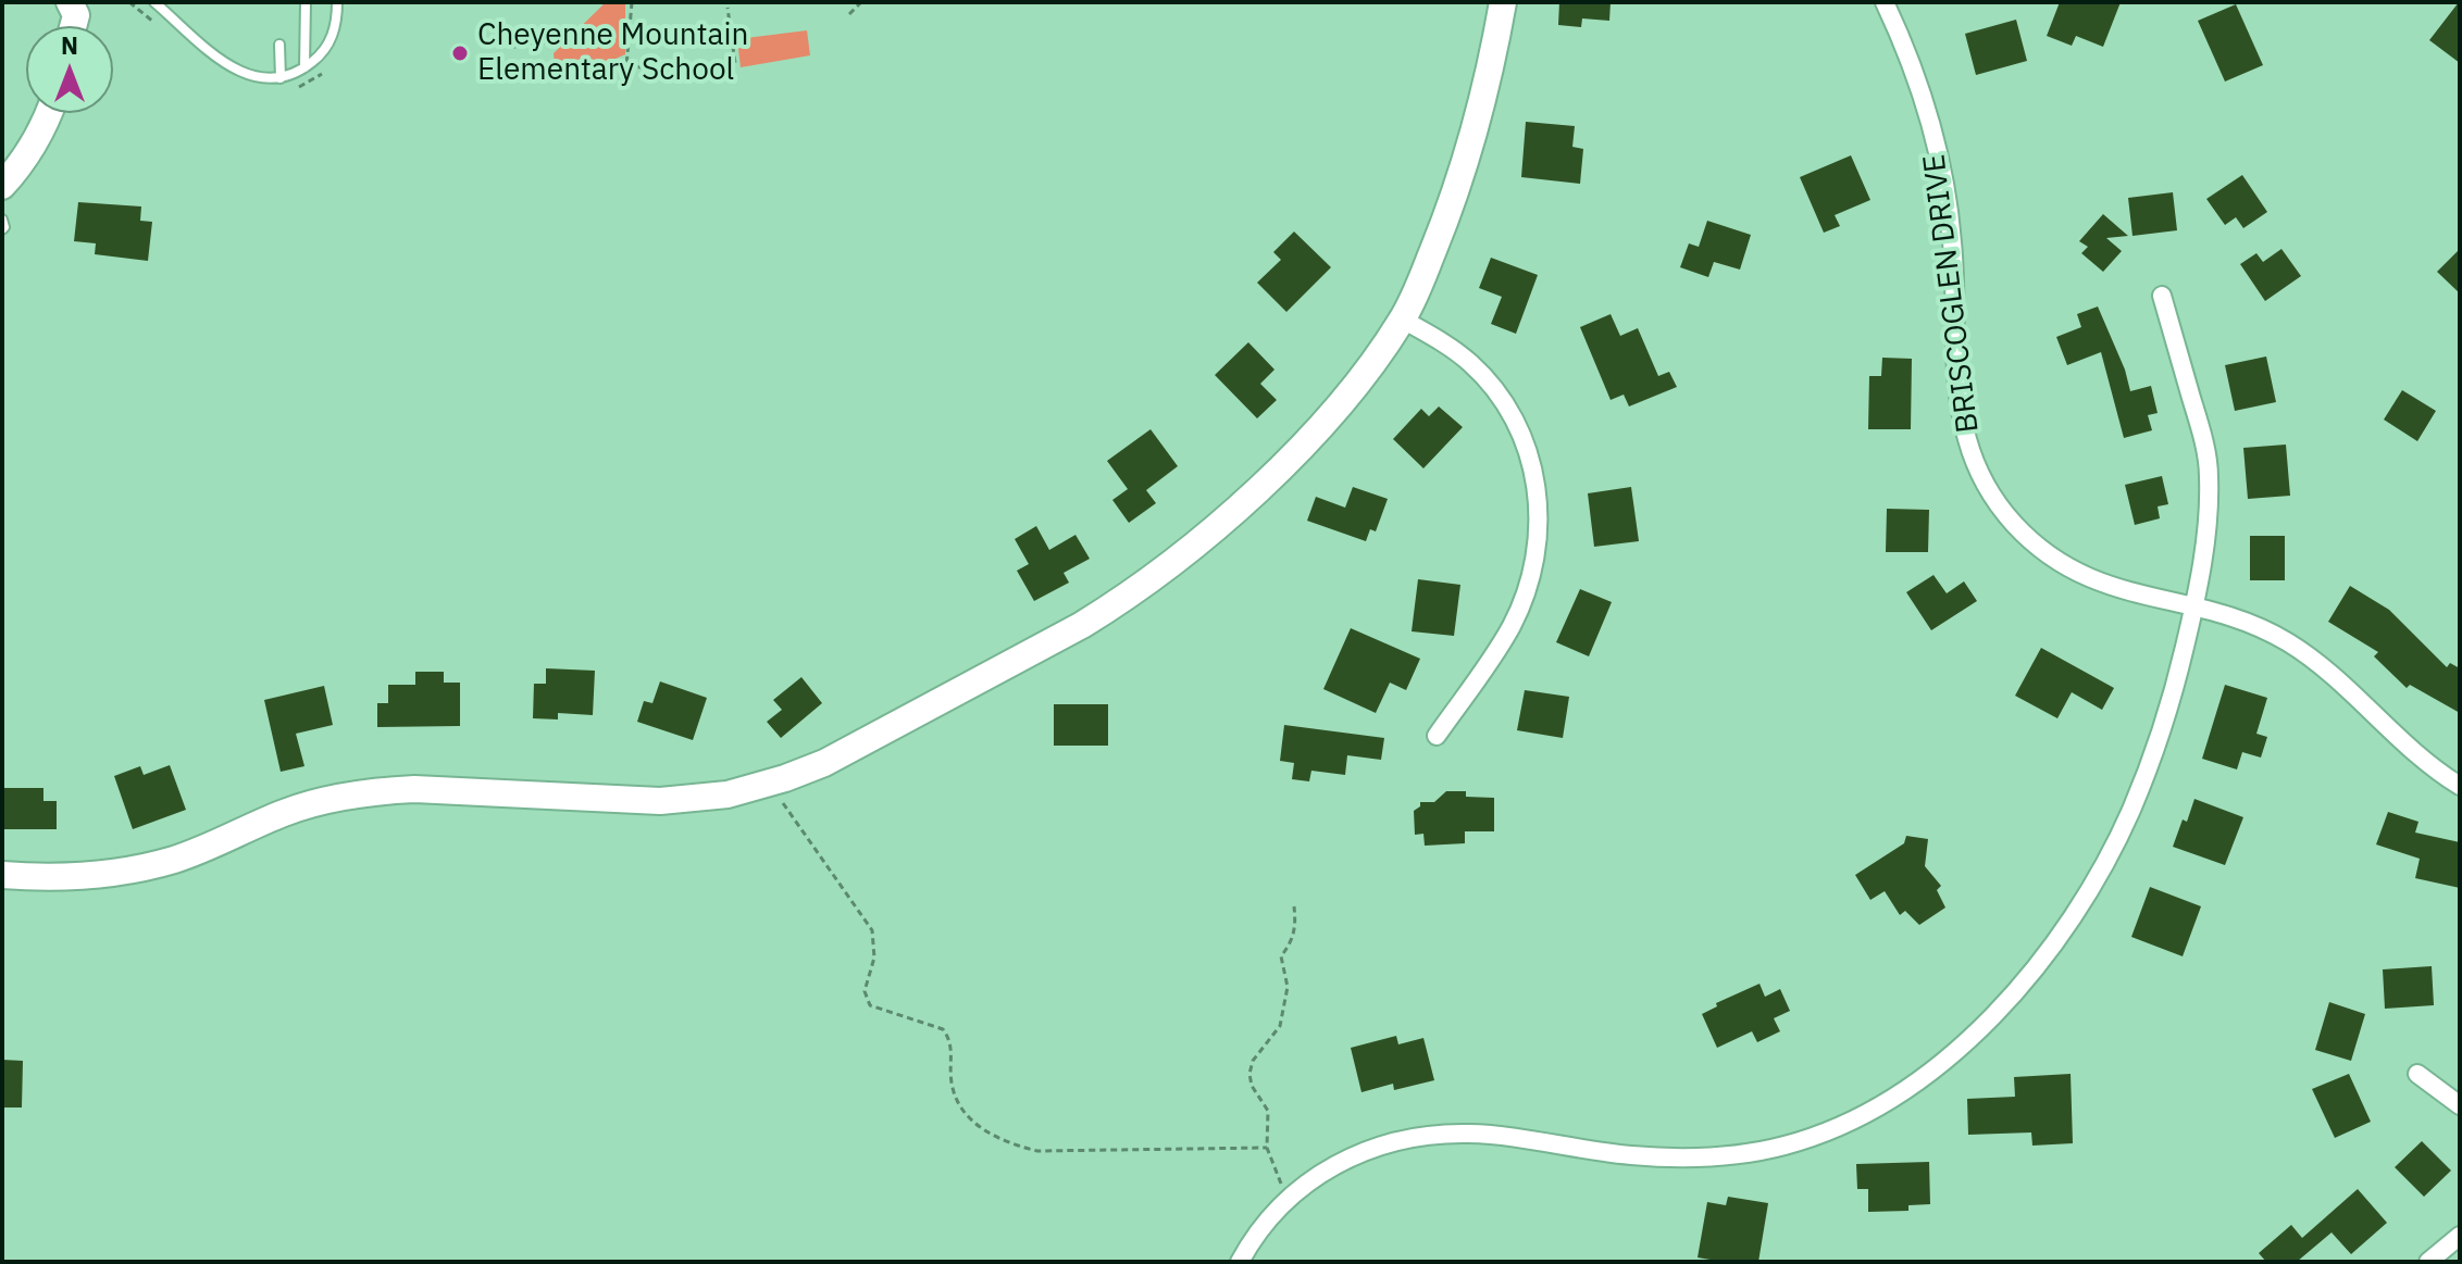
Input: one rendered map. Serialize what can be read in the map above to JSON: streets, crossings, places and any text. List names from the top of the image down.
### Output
{
  "streets": {
    "street": ["BRISCOGLEN DRIVE"]
  },
  "places": ["Cheyenne Mountain Elementary School"],
  "north": "top"
}
